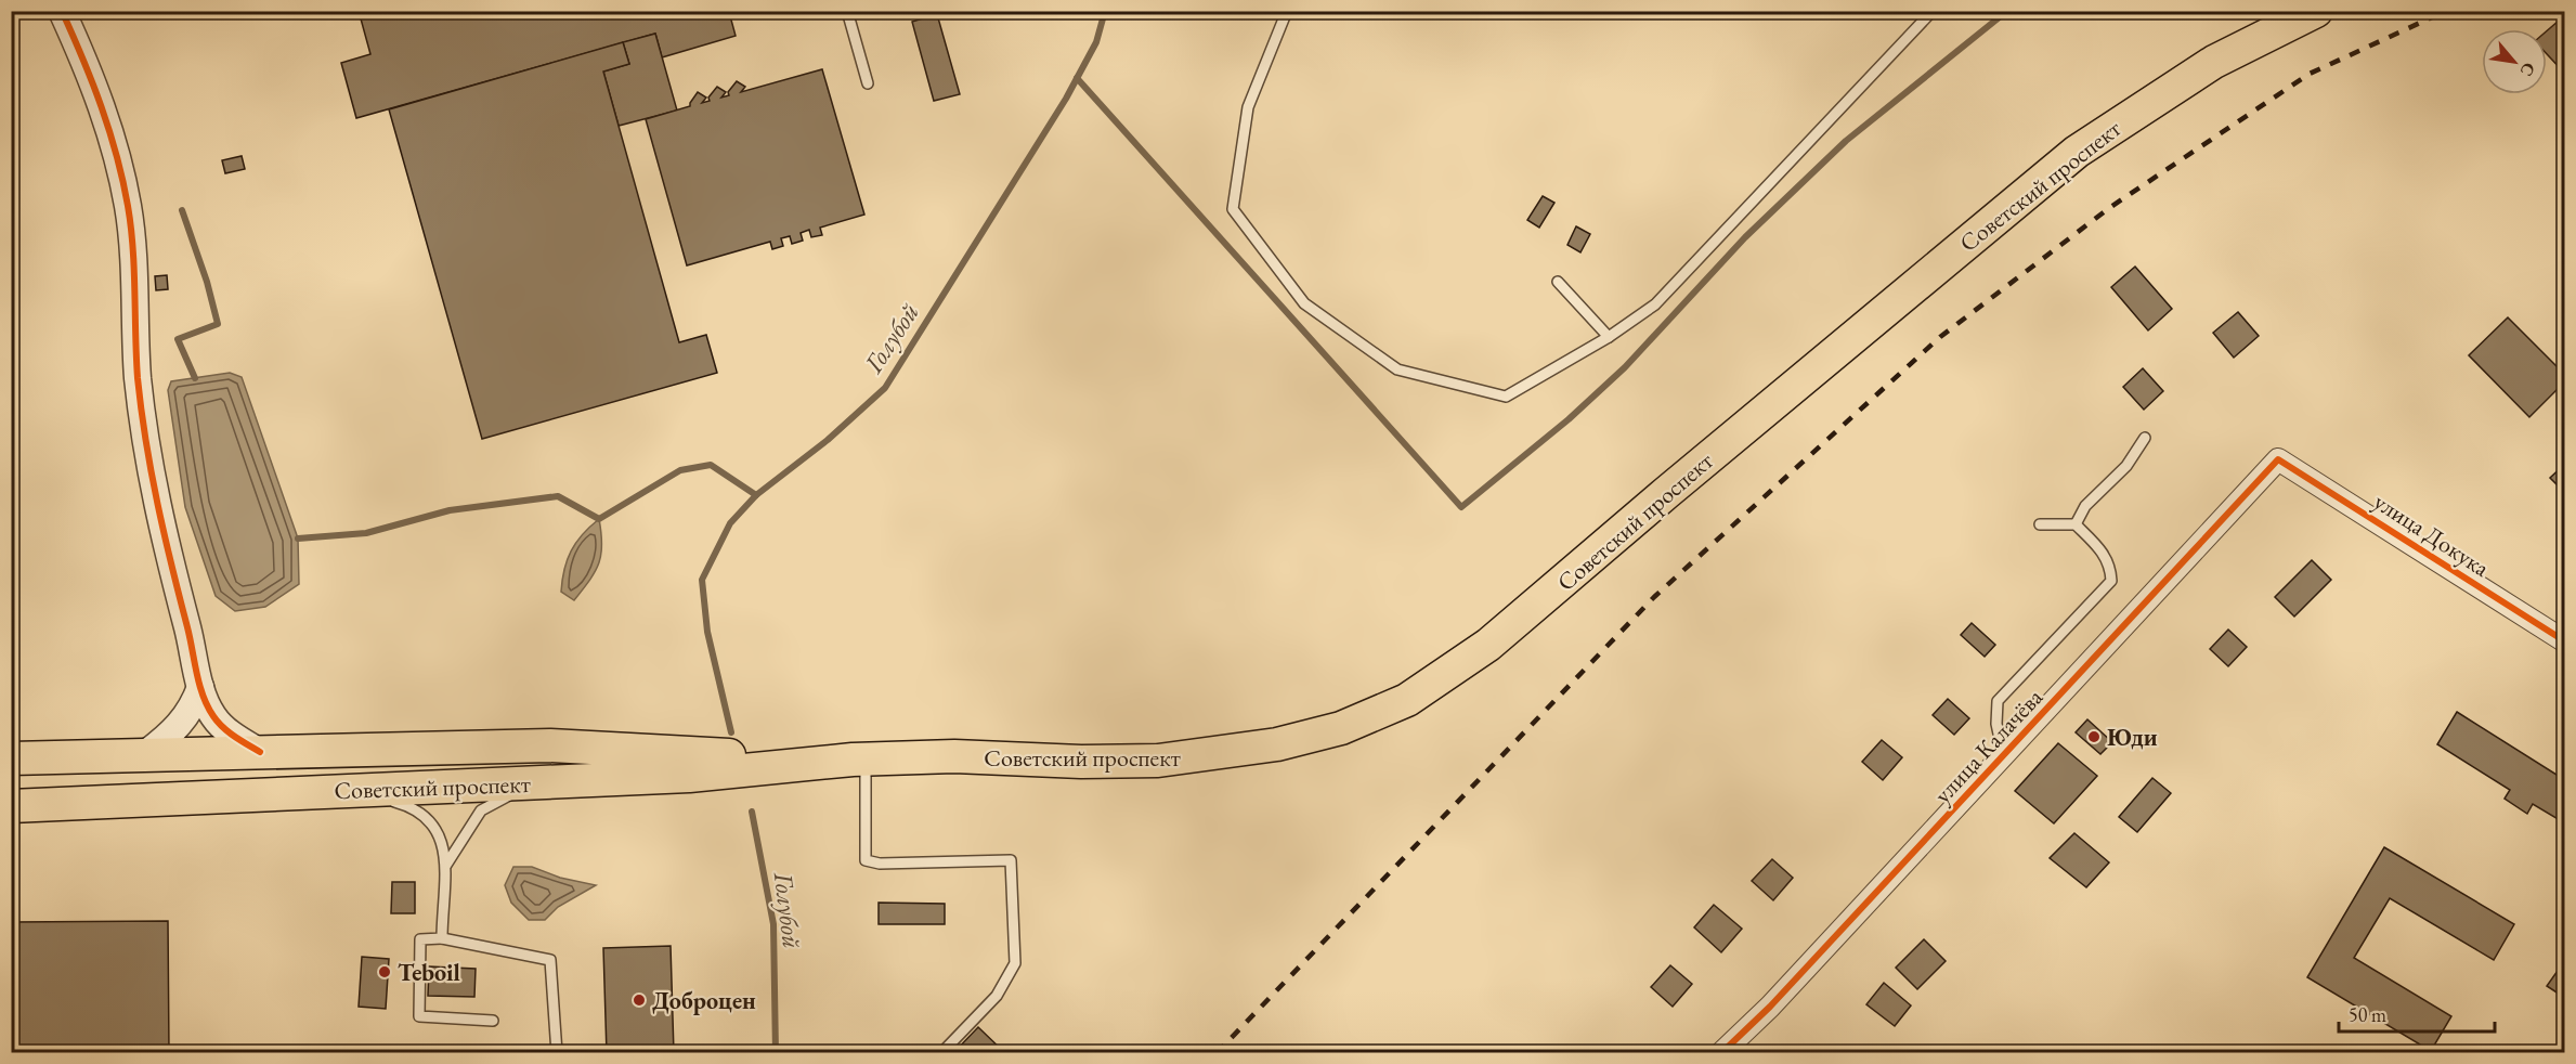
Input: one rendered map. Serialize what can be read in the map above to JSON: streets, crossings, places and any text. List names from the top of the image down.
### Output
{
  "streets": {
    "main road": ["Советский проспект"],
    "street": ["улица Докука", "улица Калачёва"]
  },
  "crossings": [
    ["улица Докука", "улица Калачёва"]
  ],
  "water": ["Голубой"],
  "places": ["Юди", "Teboil", "Доброцен"],
  "scale_bar": "50 m",
  "north": "bottom right"
}
